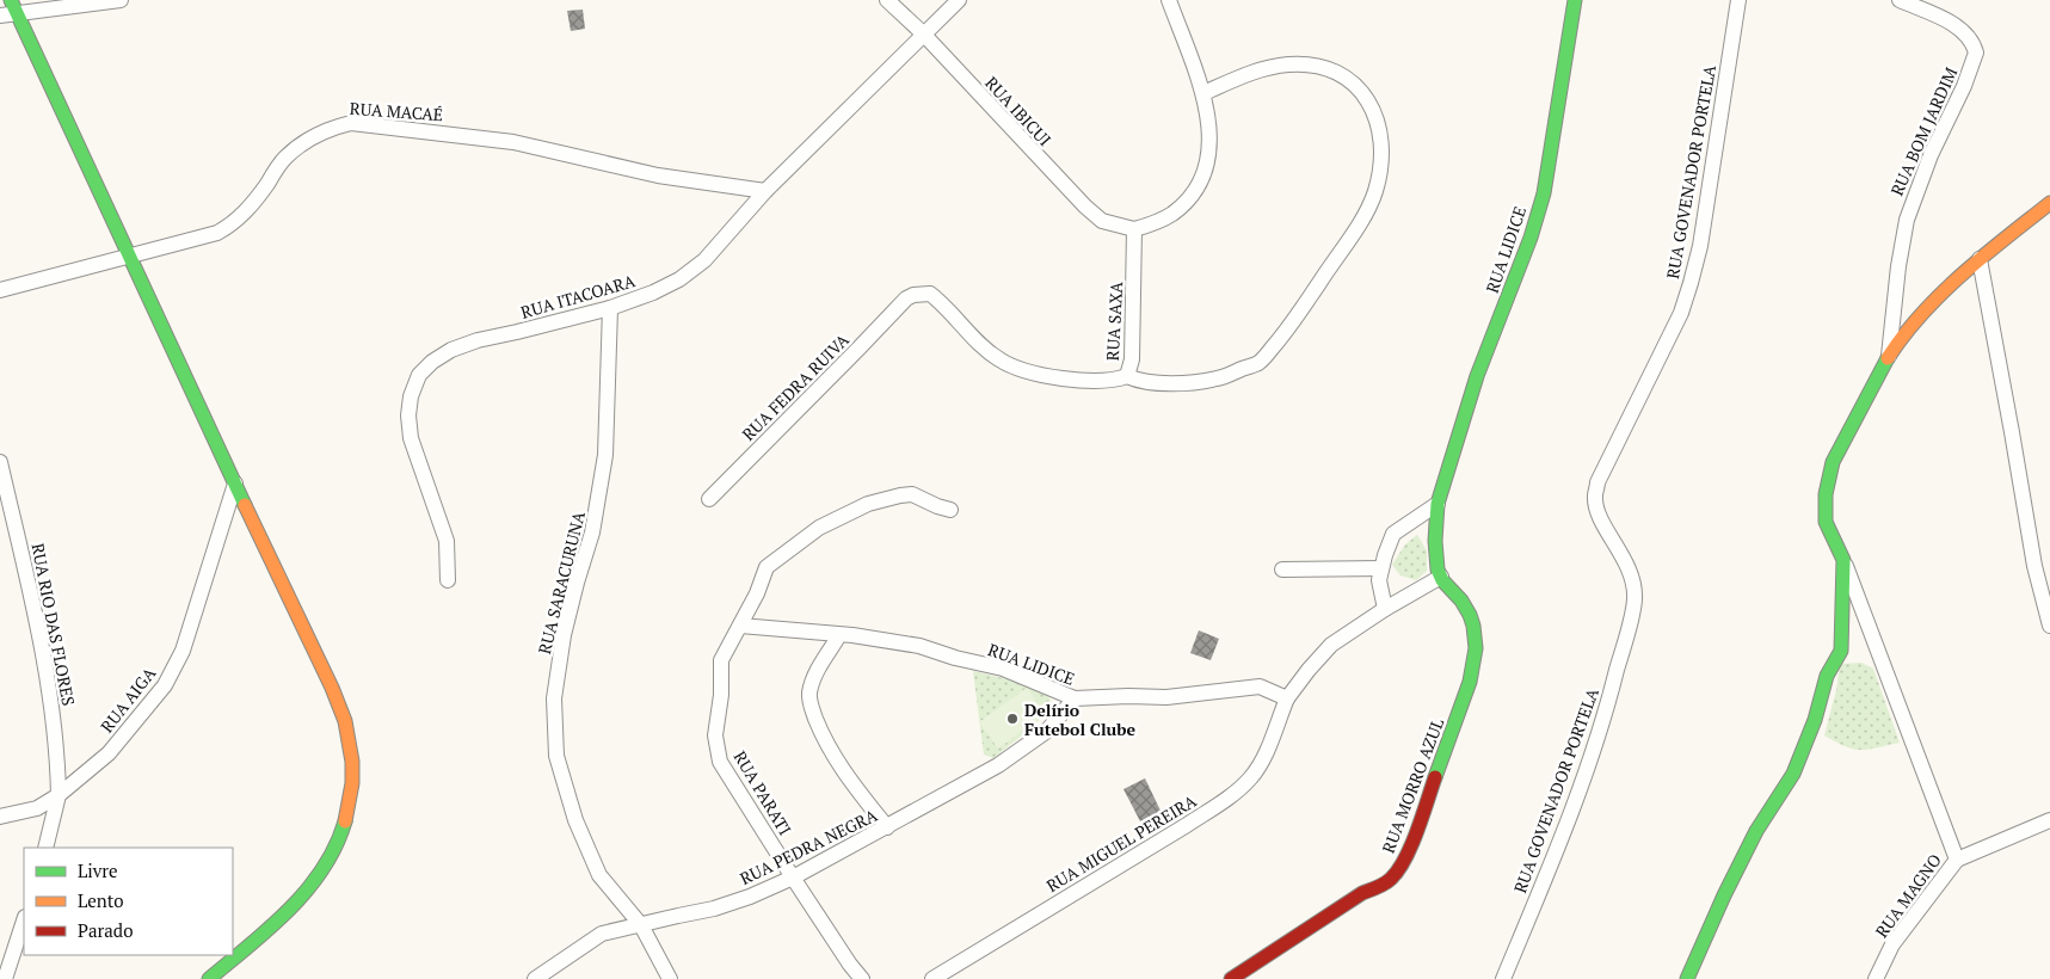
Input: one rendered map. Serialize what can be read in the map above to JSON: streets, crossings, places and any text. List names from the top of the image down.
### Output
{
  "streets": {
    "street": [
      "RUA MACAÉ",
      "RUA IBICUI",
      "RUA BOM JARDIM",
      "RUA GOVENADOR PORTELA",
      "RUA LIDICE",
      "RUA ITACOARA",
      "RUA SAXA",
      "RUA FEDRA RUIVA",
      "RUA SARACURUNA",
      "RUA RIO DAS FLORES",
      "RUA AIGA",
      "RUA MORRO AZUL",
      "RUA PARATI",
      "RUA MIGUEL PEREIRA",
      "RUA PEDRA NEGRA",
      "RUA MAGNO"
    ]
  },
  "crossings": [
    ["RUA MACAÉ", "RUA ITACOARA"],
    ["RUA IBICUI", "RUA ITACOARA"],
    ["RUA IBICUI", "RUA SAXA"],
    ["RUA LIDICE", "RUA MORRO AZUL"],
    ["RUA LIDICE", "RUA PARATI"],
    ["RUA LIDICE", "RUA MIGUEL PEREIRA"],
    ["RUA LIDICE", "RUA PEDRA NEGRA"],
    ["RUA ITACOARA", "RUA SARACURUNA"],
    ["RUA SAXA", "RUA FEDRA RUIVA"],
    ["RUA SARACURUNA", "RUA PEDRA NEGRA"],
    ["RUA RIO DAS FLORES", "RUA AIGA"],
    ["RUA PARATI", "RUA PEDRA NEGRA"]
  ],
  "places": ["Delírio Futebol Clube"],
  "legend": ["Livre", "Lento", "Parado"]
}
